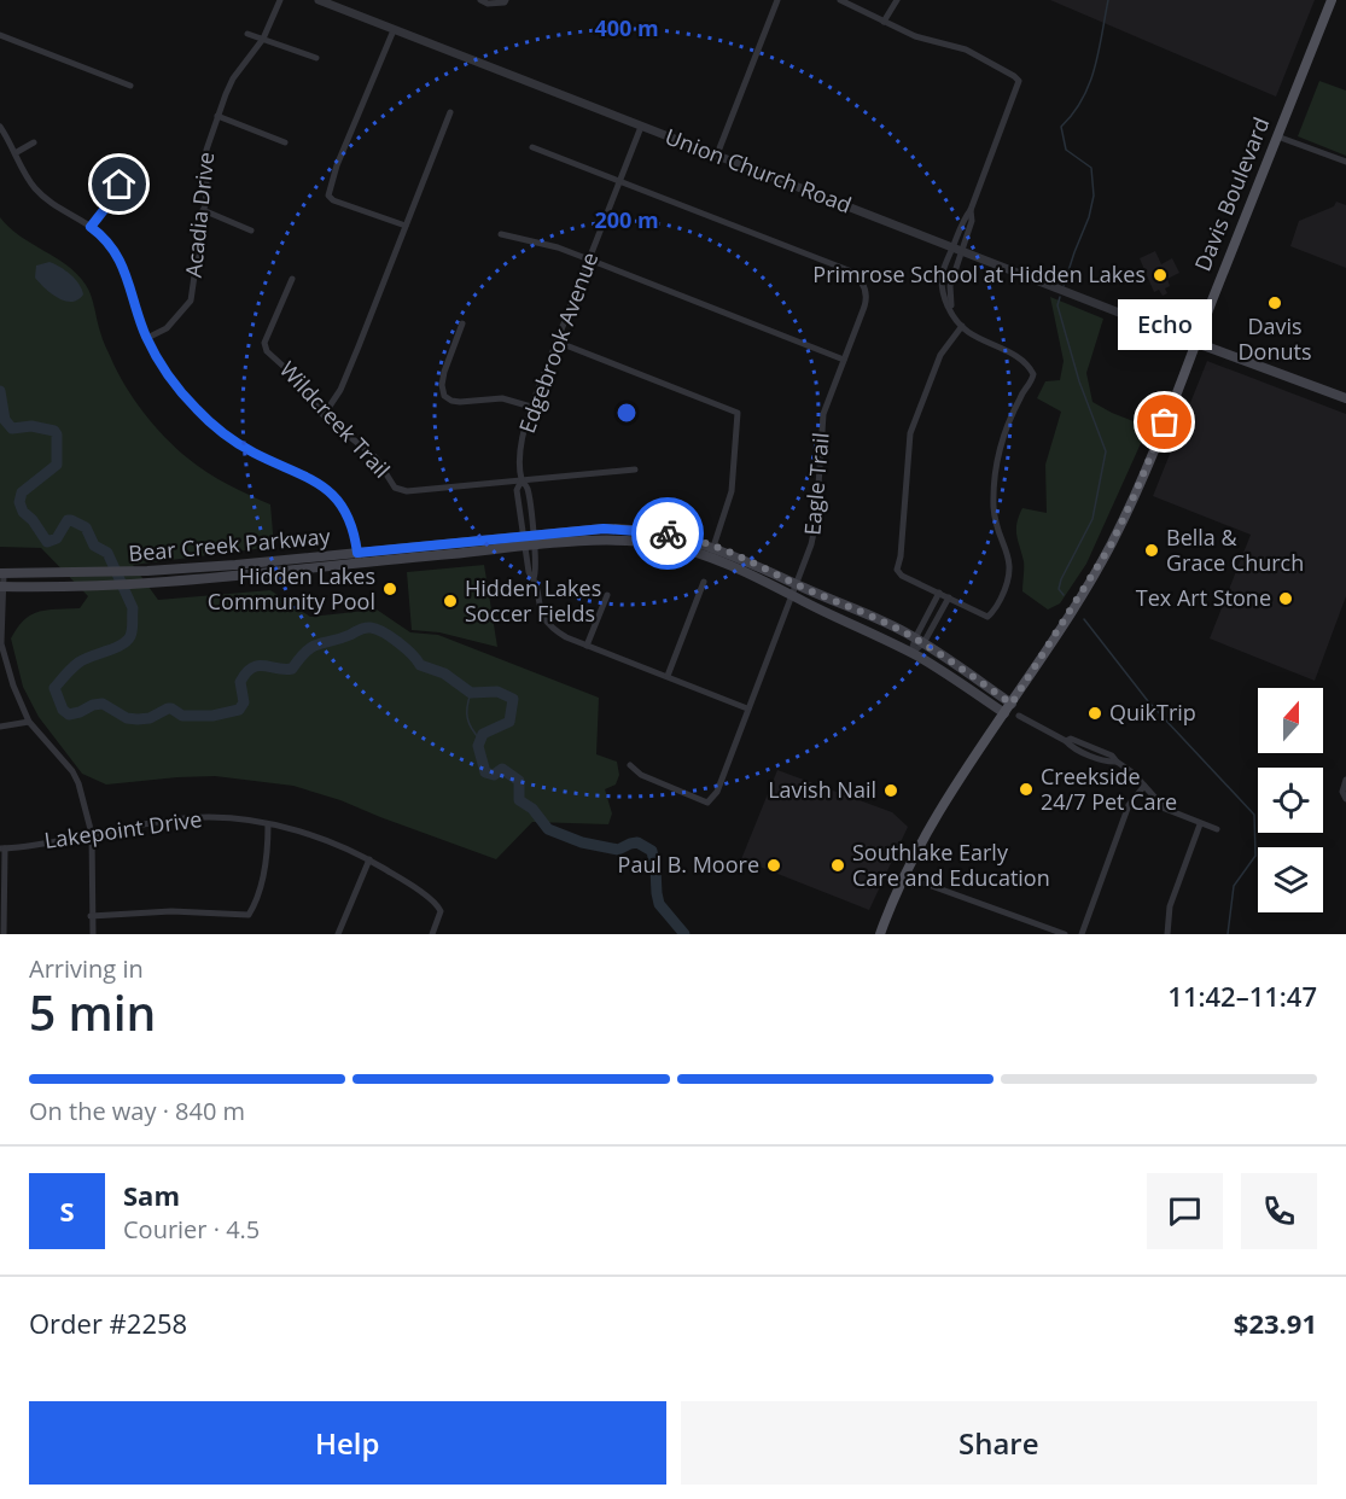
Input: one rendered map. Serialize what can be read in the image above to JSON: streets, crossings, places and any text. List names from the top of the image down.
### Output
{
  "streets": {
    "main road": ["Davis Boulevard", "Bear Creek Parkway"],
    "street": [
      "Union Church Road",
      "Acadia Drive",
      "Edgebrook Avenue",
      "Wildcreek Trail",
      "Eagle Trail",
      "Lakepoint Drive"
    ]
  },
  "crossings": [
    ["Union Church Road", "Davis Boulevard"],
    ["Union Church Road", "Edgebrook Avenue"],
    ["Davis Boulevard", "Bear Creek Parkway"],
    ["Edgebrook Avenue", "Wildcreek Trail"],
    ["Edgebrook Avenue", "Eagle Trail"],
    ["Edgebrook Avenue", "Bear Creek Parkway"],
    ["Eagle Trail", "Bear Creek Parkway"]
  ],
  "places": [
    "Primrose School at Hidden Lakes",
    "Davis Donuts",
    "Echo",
    "Bella & Grace Church",
    "Hidden Lakes Community Pool",
    "Tex Art Stone",
    "Hidden Lakes Soccer Fields",
    "QuikTrip",
    "Creekside 24/7 Pet Care",
    "Lavish Nail",
    "Paul B. Moore",
    "Southlake Early Care and Education"
  ],
  "north": "top",
  "page": {
    "bubble": "Echo",
    "heading": ["5 min", "Arriving in", "11:42–11:47"],
    "panel": [
      "Sam",
      "Courier · 4.5",
      "Order #2258",
      "$23.91"
    ],
    "bar": "On the way · 840 m",
    "round": "S",
    "buttons": ["Help", "Share"]
  },
  "rings": ["400 m", "200 m"]
}
